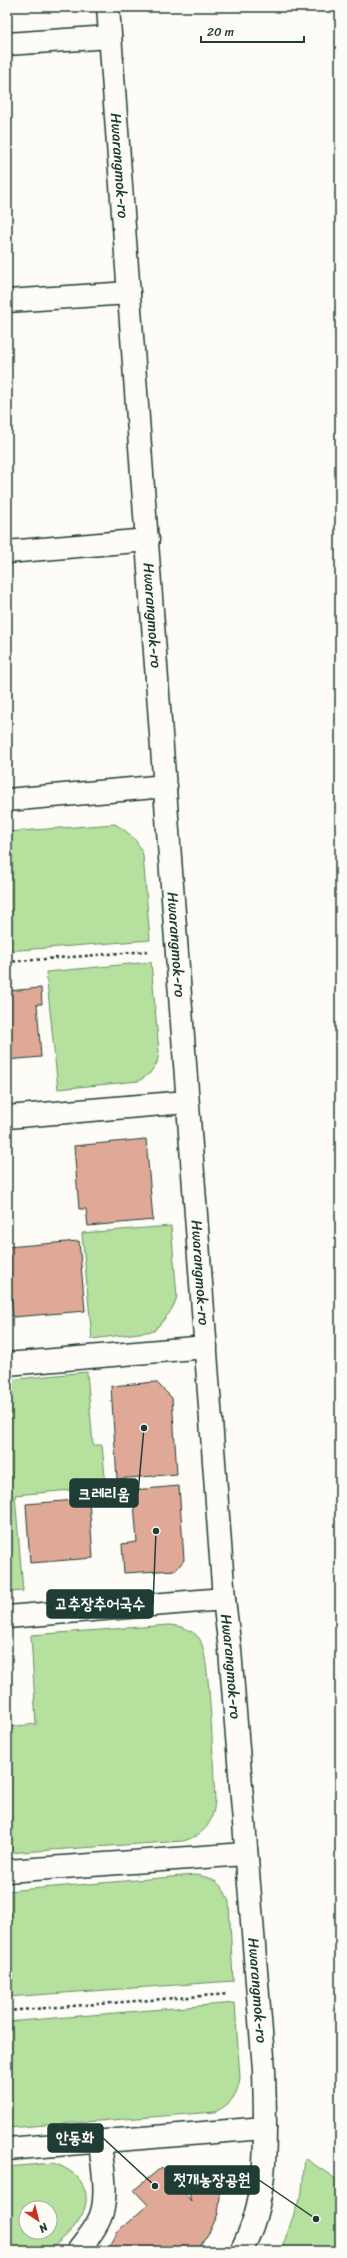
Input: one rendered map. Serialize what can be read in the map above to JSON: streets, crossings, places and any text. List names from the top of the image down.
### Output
{
  "streets": {
    "street": ["Hwarangmok-ro"]
  },
  "places": [
    "크레리움",
    "고추장추어국수",
    "안동화",
    "젓개농장공원"
  ],
  "scale_bar": "20 m",
  "north": "bottom right"
}
